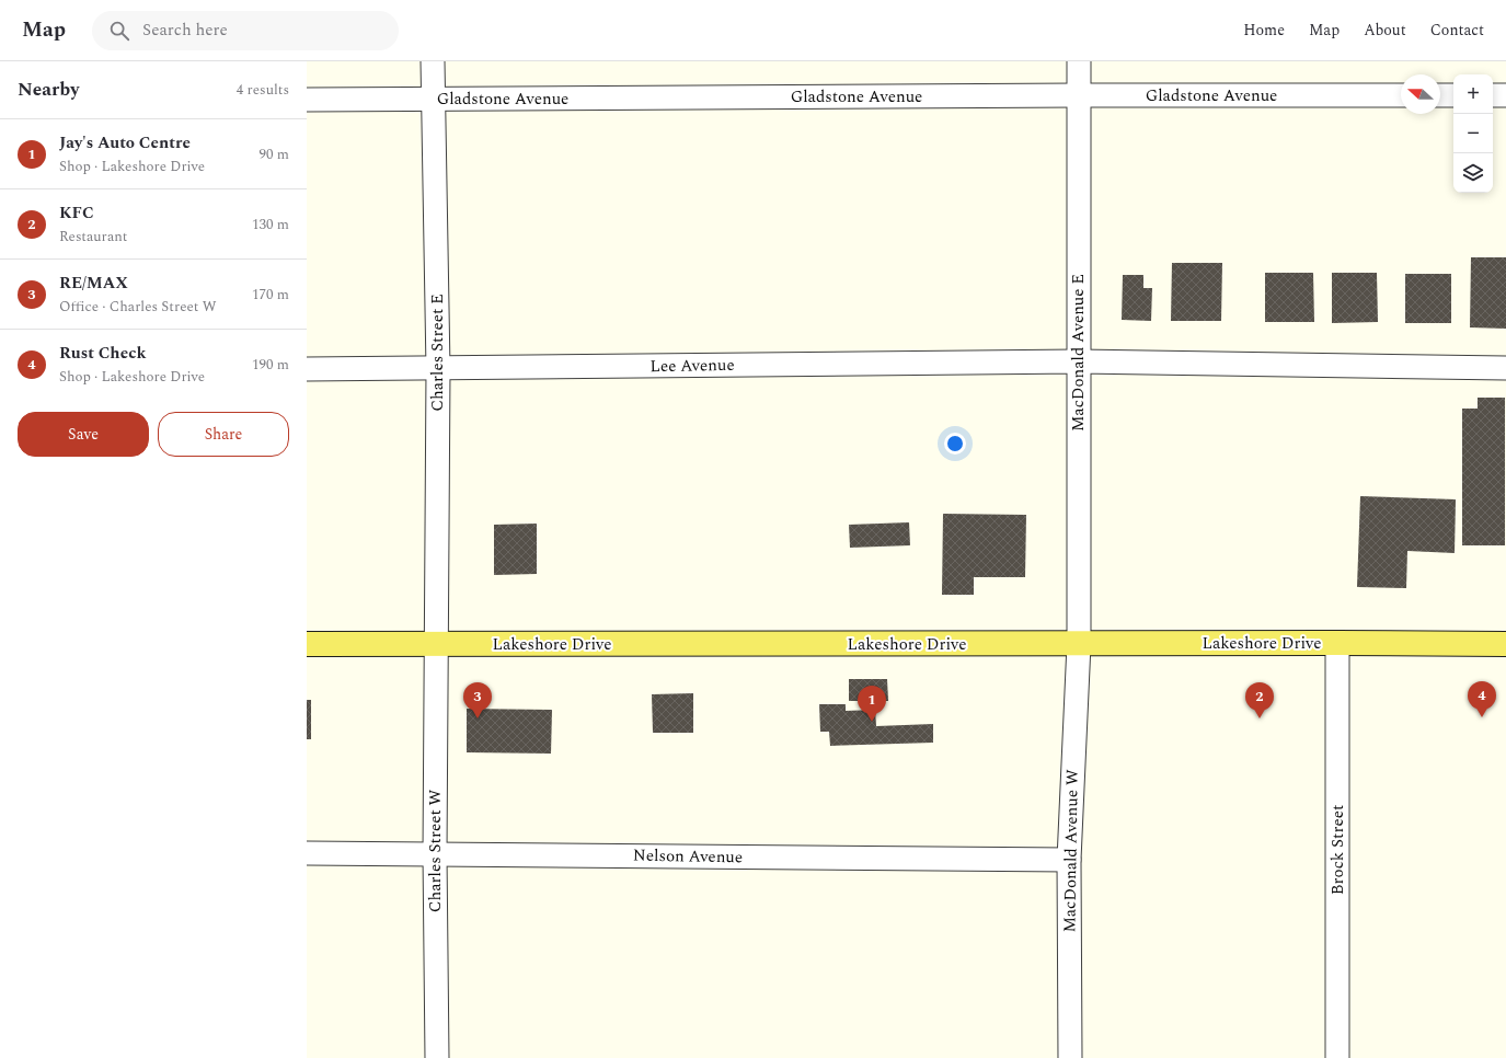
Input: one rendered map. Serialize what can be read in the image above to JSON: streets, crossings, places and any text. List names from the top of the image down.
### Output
{
  "streets": {
    "main road": ["Lakeshore Drive"],
    "street": [
      "Gladstone Avenue",
      "Charles Street E",
      "MacDonald Avenue E",
      "Lee Avenue",
      "Brock Street",
      "Charles Street W",
      "MacDonald Avenue W",
      "Nelson Avenue"
    ]
  },
  "crossings": [
    ["Gladstone Avenue", "Charles Street E"],
    ["Gladstone Avenue", "MacDonald Avenue E"],
    ["Charles Street E", "Lee Avenue"],
    ["Charles Street E", "Lakeshore Drive"],
    ["Charles Street E", "Charles Street W"],
    ["MacDonald Avenue E", "Lee Avenue"],
    ["MacDonald Avenue E", "Lakeshore Drive"],
    ["MacDonald Avenue E", "MacDonald Avenue W"],
    ["Lakeshore Drive", "Brock Street"],
    ["Lakeshore Drive", "Charles Street W"],
    ["Lakeshore Drive", "MacDonald Avenue W"],
    ["Charles Street W", "Nelson Avenue"],
    ["MacDonald Avenue W", "Nelson Avenue"]
  ],
  "north": "left",
  "page": {
    "header": "Map",
    "search": "Search here",
    "nav": [
      "Home",
      "Map",
      "About",
      "Contact"
    ],
    "heading": ["Nearby", "4 results"],
    "map_buttons": ["+", "−"],
    "list": [
      {
        "mark": "1",
        "name": "Jay's Auto Centre",
        "note": "Shop · Lakeshore Drive",
        "value": "90 m"
      },
      {
        "mark": "2",
        "name": "KFC",
        "note": "Restaurant",
        "value": "130 m"
      },
      {
        "mark": "3",
        "name": "RE/MAX",
        "note": "Office · Charles Street W",
        "value": "170 m"
      },
      {
        "mark": "4",
        "name": "Rust Check",
        "note": "Shop · Lakeshore Drive",
        "value": "190 m"
      }
    ],
    "buttons": ["Save", "Share"],
    "pins": [
      "4",
      "2",
      "3",
      "1"
    ]
  }
}
